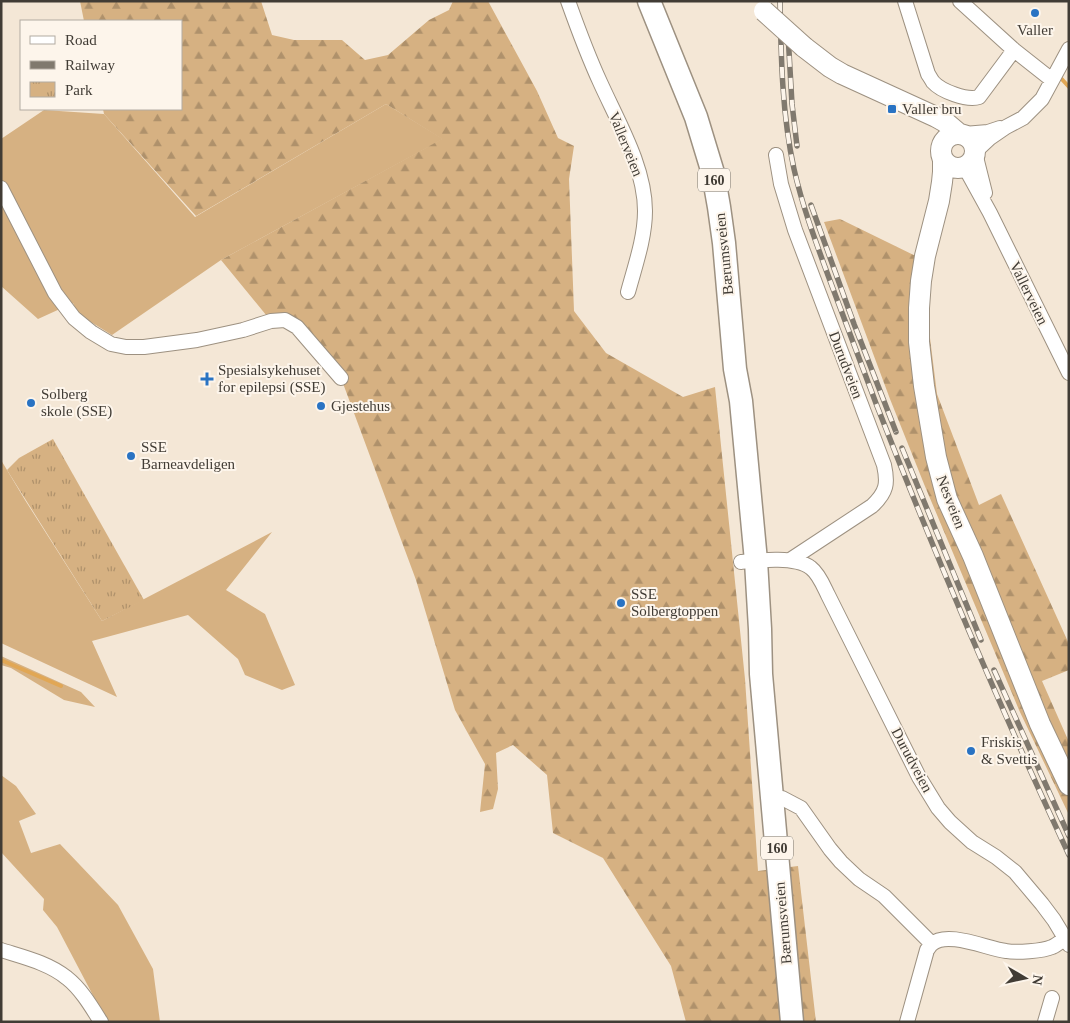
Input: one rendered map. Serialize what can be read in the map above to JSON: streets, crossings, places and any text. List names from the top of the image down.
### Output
{
  "streets": {
    "main road": ["160", "Bærumsveien"],
    "street": ["Vallerveien", "Durudveien", "Nesveien"]
  },
  "crossings": [
    ["Vallerveien", "Nesveien"],
    ["Bærumsveien", "Durudveien"]
  ],
  "places": {
    "other": [
      "Valler",
      "Solberg skole (SSE)",
      "Gjestehus",
      "SSE Barneavdeligen",
      "SSE Solbergtoppen",
      "Friskis & Svettis"
    ],
    "transit": ["Valler bru"],
    "health": ["Spesialsykehuset for epilepsi (SSE)"]
  },
  "legend": ["Road", "Railway", "Park"],
  "north": "right"
}
